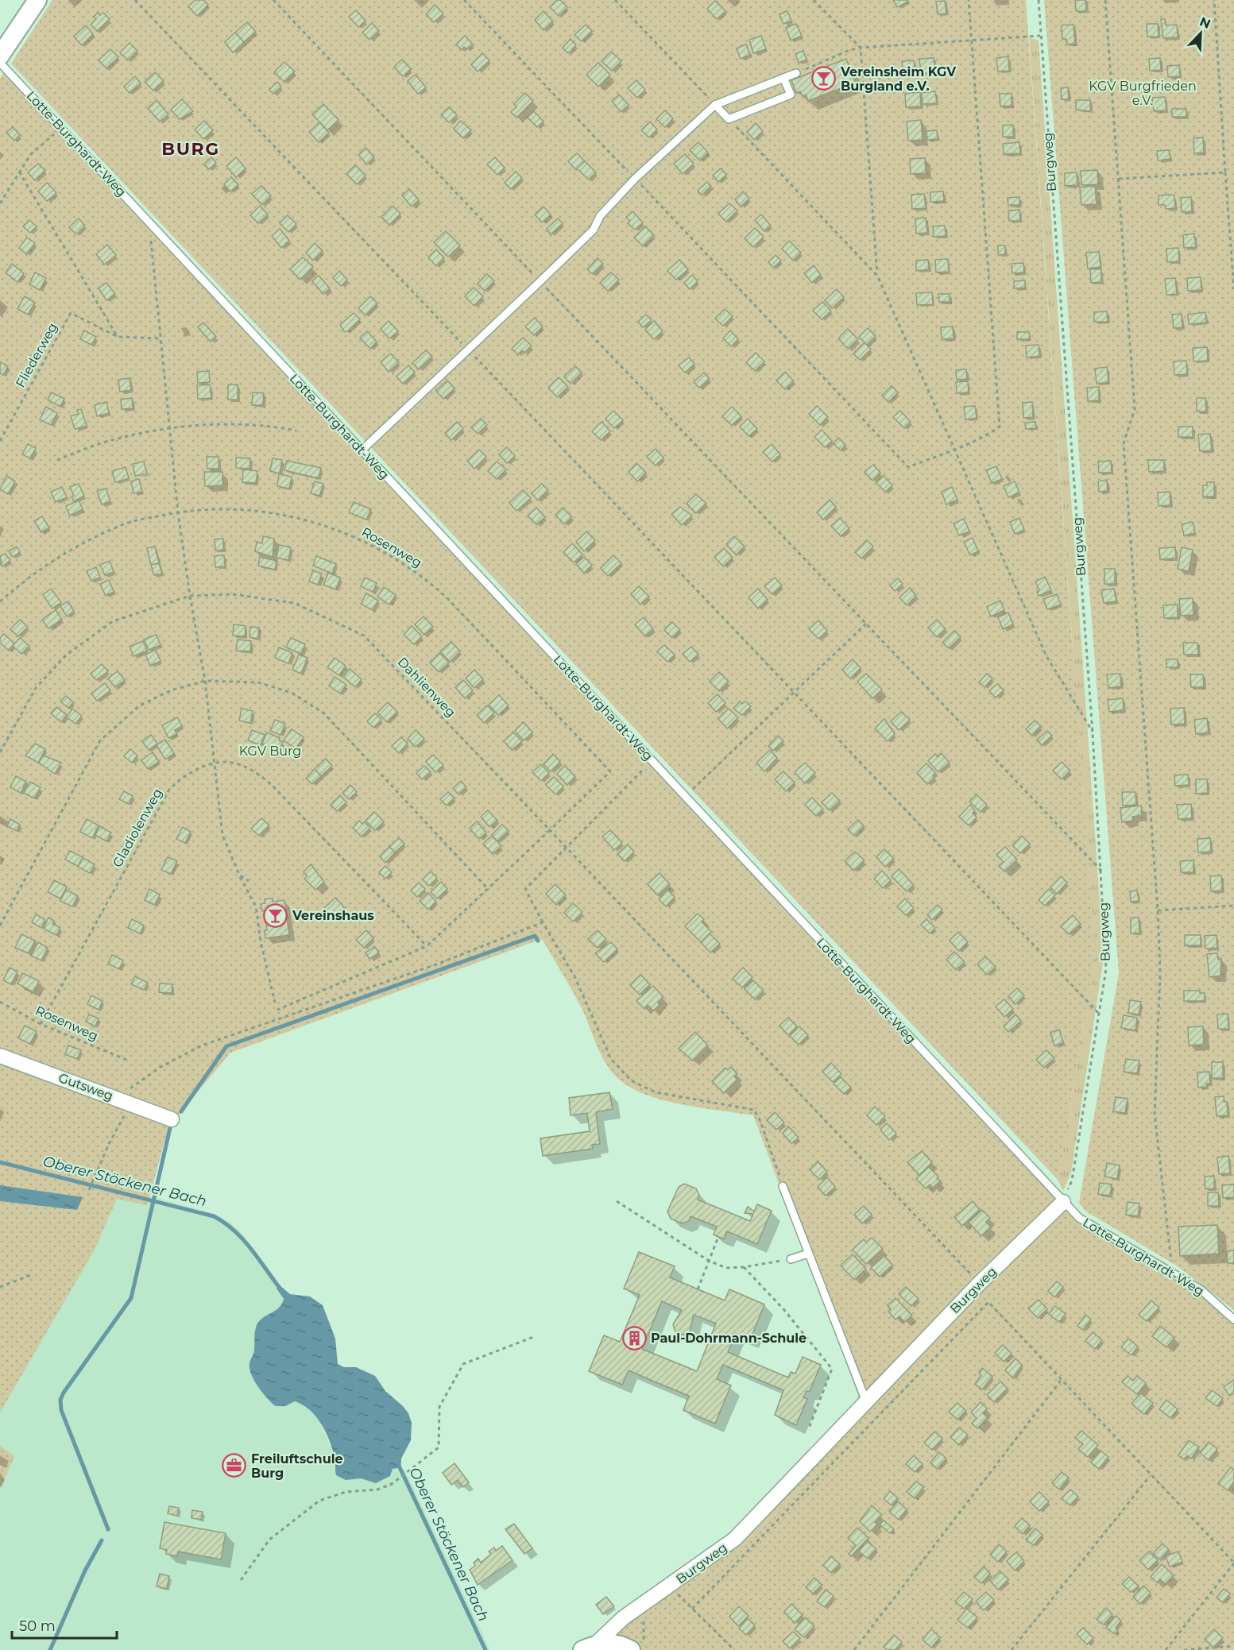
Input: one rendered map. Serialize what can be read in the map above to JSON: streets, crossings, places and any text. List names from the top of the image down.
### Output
{
  "streets": {
    "street": ["Burgweg", "Gutsweg"],
    "lane": ["Lotte-Burghardt-Weg"],
    "path": [
      "Fliederweg",
      "Rosenweg",
      "Dahlienweg",
      "Gladiolenweg"
    ]
  },
  "crossings": [
    ["Lotte-Burghardt-Weg", "Burgweg"],
    ["Rosenweg", "Dahlienweg"],
    ["Rosenweg", "Gladiolenweg"]
  ],
  "districts": ["BURG"],
  "water": ["Oberer Stöckener Bach"],
  "parks": ["KGV Burgfrieden e.V.", "KGV Burg"],
  "places": {
    "bar": ["Vereinsheim KGV Burgland e.V.", "Vereinshaus"],
    "building": ["Paul-Dohrmann-Schule"],
    "office": ["Freiluftschule Burg"]
  },
  "scale_bar": "50 m",
  "north": "top right"
}
